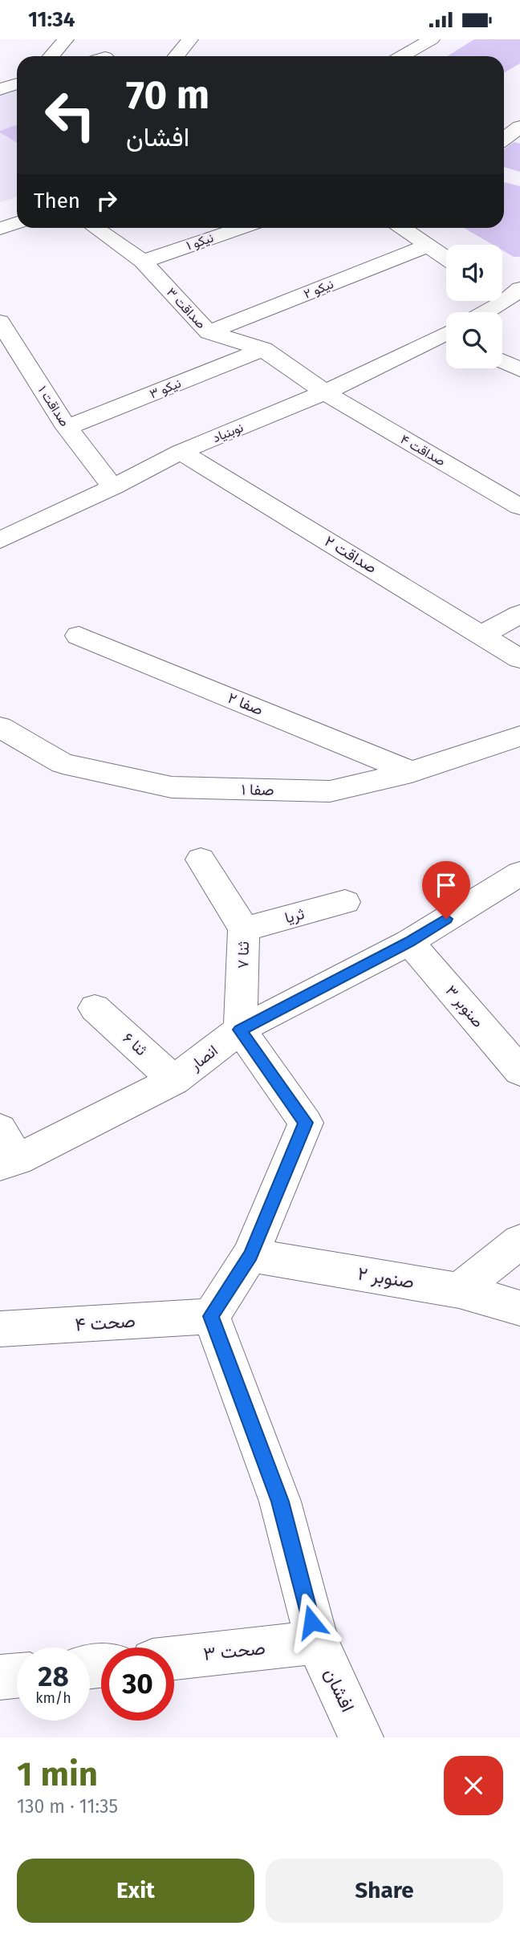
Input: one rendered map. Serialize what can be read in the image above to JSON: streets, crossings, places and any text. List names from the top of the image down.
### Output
{
  "streets": {
    "street": [
      "نیکو ۱",
      "نیکو ۲",
      "صداقت ۳",
      "نیکو ۳",
      "صداقت ۱",
      "نوبنیاد",
      "صداقت ۴",
      "صداقت ۲",
      "صفا ۲",
      "صفا ۱",
      "ثریا",
      "ثنا ۷",
      "صنوبر ۳",
      "ثنا ۶",
      "انصار",
      "صنوبر ۲",
      "صحت ۴",
      "صحت ۳",
      "افشان"
    ]
  },
  "crossings": [
    ["نیکو ۱", "صداقت ۳"],
    ["نیکو ۲", "صداقت ۳"],
    ["صداقت ۳", "نیکو ۳"],
    ["صداقت ۳", "نوبنیاد"],
    ["صداقت ۳", "صداقت ۴"],
    ["نیکو ۳", "صداقت ۱"],
    ["صداقت ۱", "نوبنیاد"],
    ["نوبنیاد", "صداقت ۴"],
    ["نوبنیاد", "صداقت ۲"],
    ["صفا ۲", "صفا ۱"],
    ["ثریا", "ثنا ۷"],
    ["ثنا ۷", "انصار"],
    ["صنوبر ۳", "انصار"],
    ["ثنا ۶", "انصار"],
    ["صحت ۴", "افشان"],
    ["صحت ۳", "افشان"]
  ],
  "page": {
    "status": "11:34",
    "turn": ["70 m", "افشان"],
    "then": "Then",
    "speed": "28 km/h",
    "limit": "30",
    "heading": ["1 min", "130 m · 11:35"],
    "buttons": ["Exit", "Share"]
  }
}
